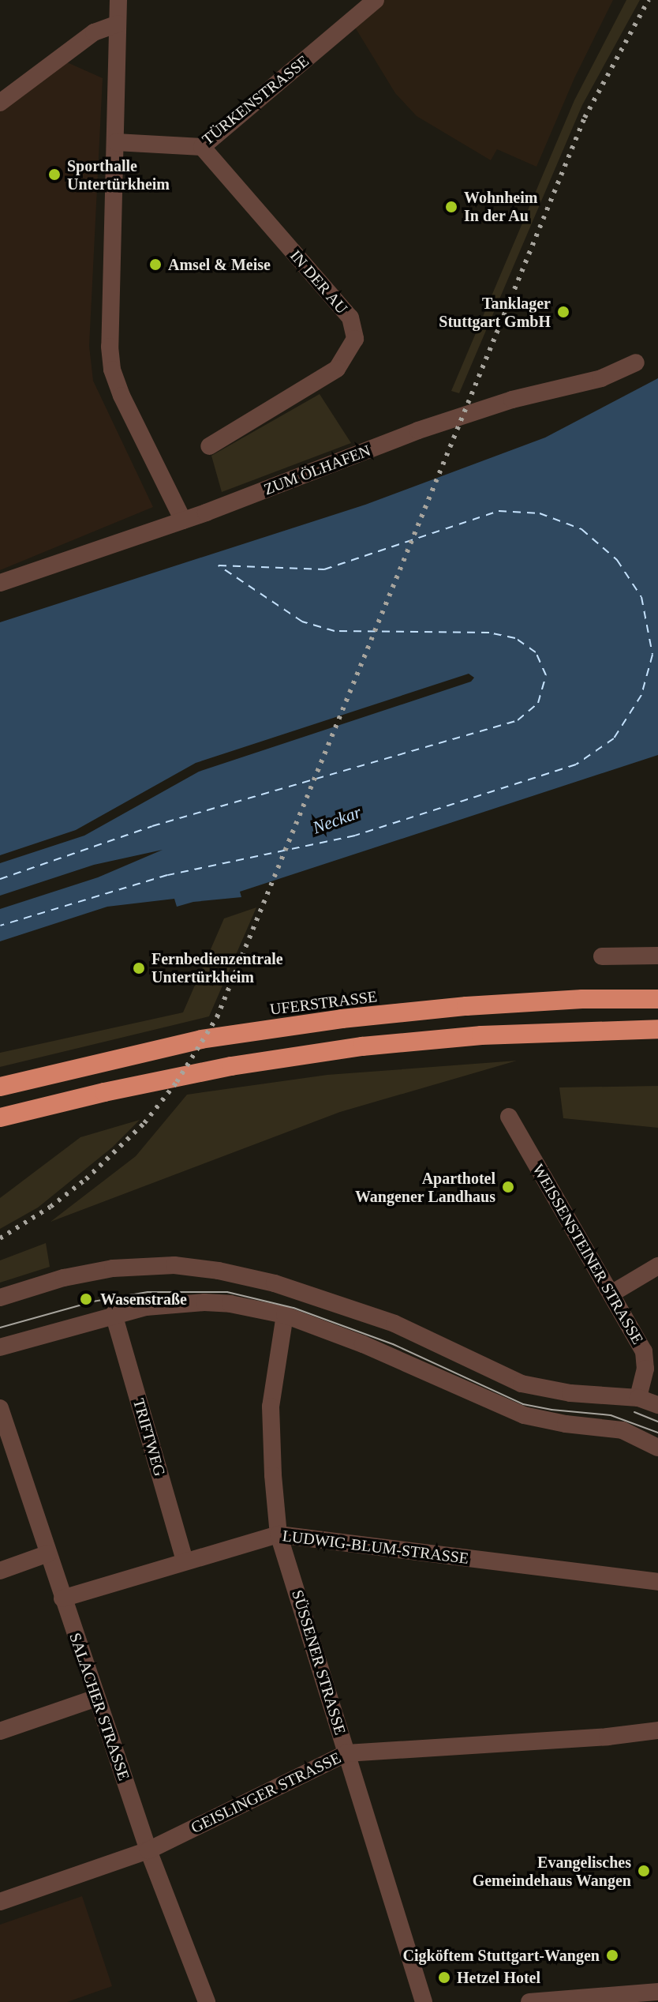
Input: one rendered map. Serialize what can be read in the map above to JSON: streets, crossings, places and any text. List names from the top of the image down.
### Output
{
  "streets": {
    "highway": ["UFERSTRASSE"],
    "street": [
      "TÜRKENSTRASSE",
      "IN DER AU",
      "ZUM ÖLHAFEN",
      "WEISSENSTEINER STRASSE",
      "TRIFTWEG",
      "LUDWIG-BLUM-STRASSE",
      "SÜSSENER STRASSE",
      "SALACHER STRASSE",
      "GEISLINGER STRASSE"
    ]
  },
  "crossings": [
    ["TÜRKENSTRASSE", "IN DER AU"],
    ["TRIFTWEG", "LUDWIG-BLUM-STRASSE"],
    ["LUDWIG-BLUM-STRASSE", "SÜSSENER STRASSE"],
    ["LUDWIG-BLUM-STRASSE", "SALACHER STRASSE"],
    ["SÜSSENER STRASSE", "GEISLINGER STRASSE"],
    ["SALACHER STRASSE", "GEISLINGER STRASSE"]
  ],
  "water": ["Neckar"],
  "places": [
    "Sporthalle Untertürkheim",
    "Wohnheim In der Au",
    "Amsel & Meise",
    "Tanklager Stuttgart GmbH",
    "Fernbedienzentrale Untertürkheim",
    "Aparthotel Wangener Landhaus",
    "Wasenstraße",
    "Evangelisches Gemeindehaus Wangen",
    "Cigköftem Stuttgart-Wangen",
    "Hetzel Hotel"
  ]
}
